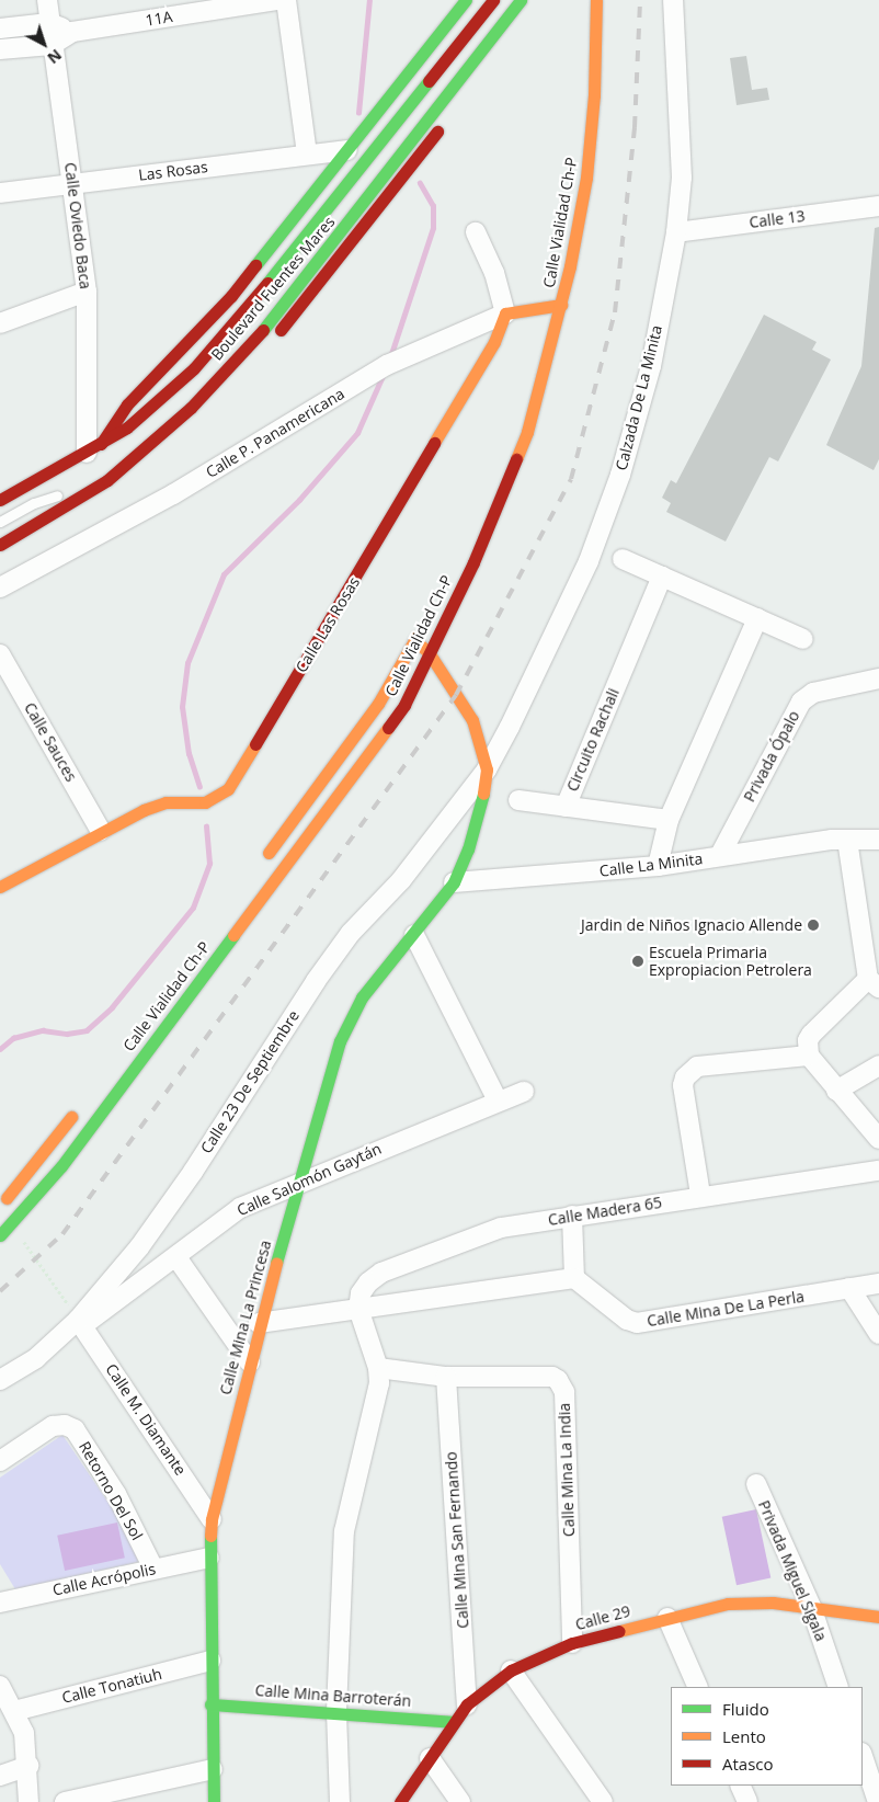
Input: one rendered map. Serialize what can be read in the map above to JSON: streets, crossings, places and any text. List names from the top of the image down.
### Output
{
  "streets": {
    "street": [
      "11A",
      "Las Rosas",
      "Calle 13",
      "Calle Vialidad Ch-P",
      "Calle Oviedo Baca",
      "Boulevard Fuentes Mares",
      "Calzada De La Minita",
      "Calle P. Panamericana",
      "Calle Las Rosas",
      "Circuito Rachali",
      "Calle Sauces",
      "Privada Ópalo",
      "Calle La Minita",
      "Calle 23 De Septiembre",
      "Calle Salomón Gaytán",
      "Calle Madera 65",
      "Calle Mina De La Perla",
      "Calle Mina La Princesa",
      "Calle M. Diamante",
      "Calle Mina La India",
      "Retorno Del Sol",
      "Calle Mina San Fernando",
      "Privada Miguel Sigala",
      "Calle Acrópolis",
      "Calle 29",
      "Calle Tonatiuh",
      "Calle Mina Barroterán"
    ]
  },
  "crossings": [
    ["11A", "Calle Oviedo Baca"],
    ["Las Rosas", "Calle Oviedo Baca"],
    ["Calle 13", "Calzada De La Minita"],
    ["Calle Vialidad Ch-P", "Calzada De La Minita"],
    ["Calle Vialidad Ch-P", "Calle P. Panamericana"],
    ["Calle Oviedo Baca", "Boulevard Fuentes Mares"],
    ["Calzada De La Minita", "Calle La Minita"],
    ["Calzada De La Minita", "Calle 23 De Septiembre"],
    ["Calzada De La Minita", "Calle Mina La Princesa"],
    ["Calle P. Panamericana", "Calle Las Rosas"],
    ["Calle Las Rosas", "Calle Sauces"],
    ["Privada Ópalo", "Calle La Minita"],
    ["Calle La Minita", "Calle Mina La Princesa"],
    ["Calle 23 De Septiembre", "Calle Salomón Gaytán"],
    ["Calle 23 De Septiembre", "Calle M. Diamante"],
    ["Calle Salomón Gaytán", "Calle Mina La Princesa"],
    ["Calle Salomón Gaytán", "Calle M. Diamante"],
    ["Calle Mina La Princesa", "Calle M. Diamante"],
    ["Calle Mina La Princesa", "Calle Acrópolis"],
    ["Calle Mina La Princesa", "Calle Tonatiuh"],
    ["Calle Mina La Princesa", "Calle Mina Barroterán"],
    ["Calle Mina La India", "Calle Mina San Fernando"],
    ["Calle Mina La India", "Calle 29"],
    ["Retorno Del Sol", "Calle Acrópolis"],
    ["Calle Mina San Fernando", "Calle 29"],
    ["Privada Miguel Sigala", "Calle 29"],
    ["Calle 29", "Calle Mina Barroterán"]
  ],
  "places": ["Jardin de Niños Ignacio Allende", "Escuela Primaria Expropiacion Petrolera"],
  "legend": ["Fluido", "Lento", "Atasco"],
  "north": "bottom right"
}
